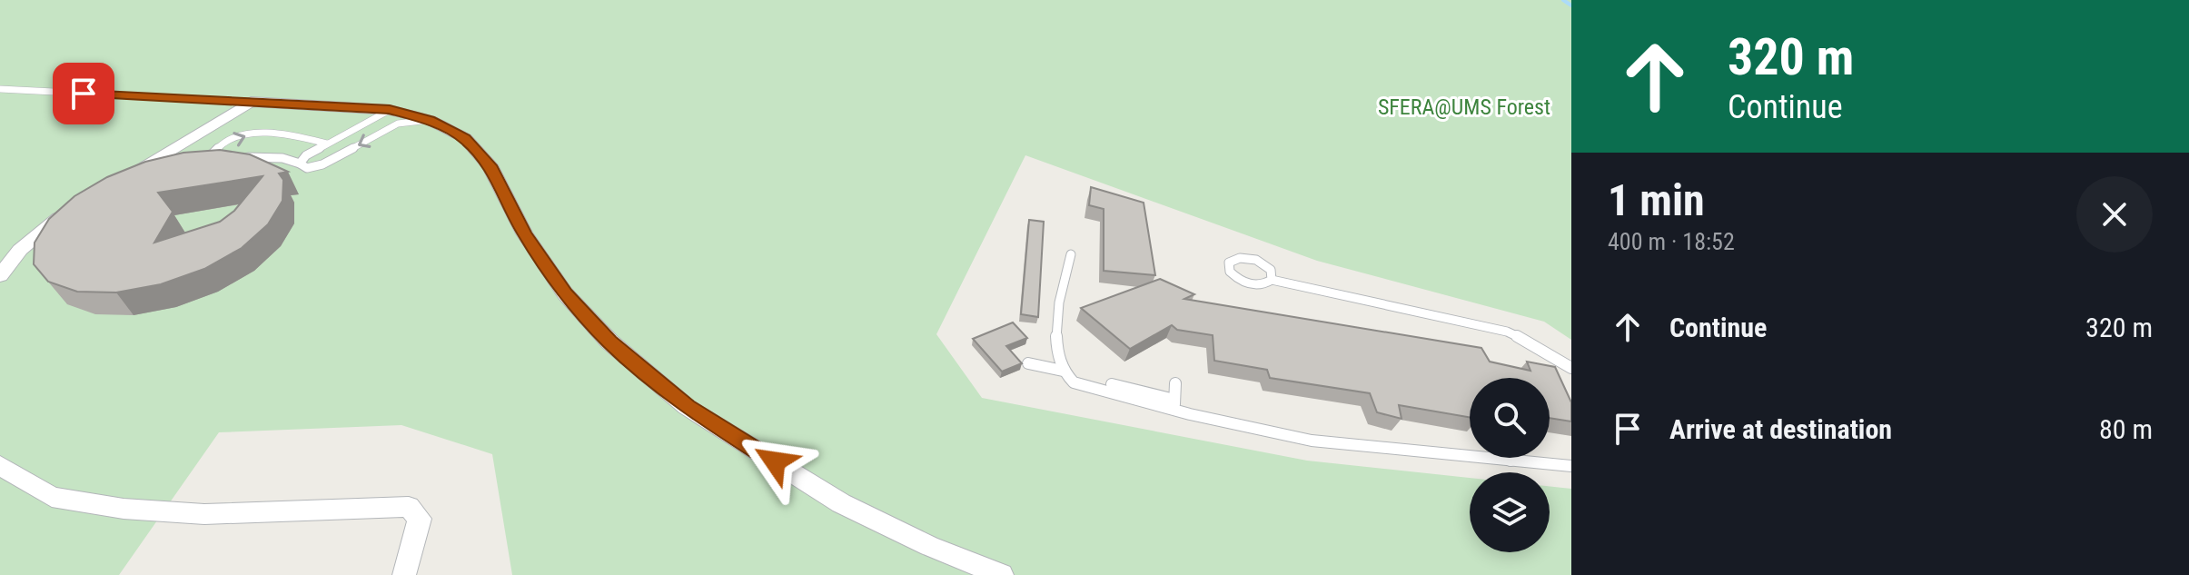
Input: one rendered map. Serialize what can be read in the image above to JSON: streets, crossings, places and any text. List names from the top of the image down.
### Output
{
  "parks": ["SFERA@UMS Forest"],
  "page": {
    "turn": ["320 m", "Continue"],
    "heading": ["1 min", "400 m · 18:52"],
    "list": [
      {
        "name": "Continue",
        "value": "320 m"
      },
      {
        "name": "Arrive at destination",
        "value": "80 m"
      }
    ]
  }
}
